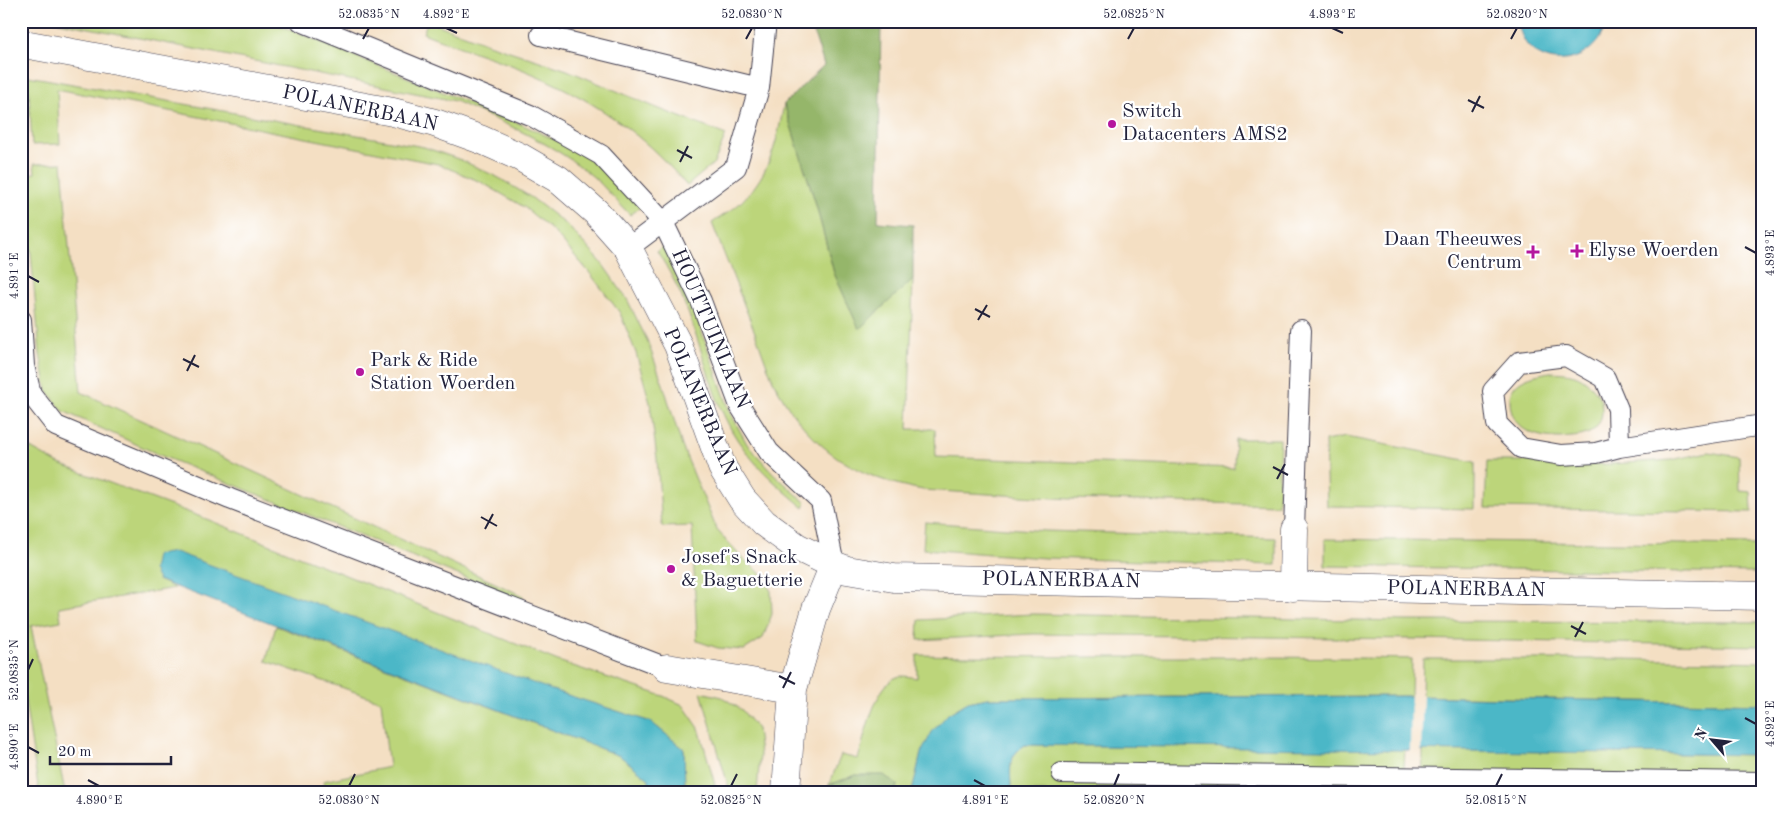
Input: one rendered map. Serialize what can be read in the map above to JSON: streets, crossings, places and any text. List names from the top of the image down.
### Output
{
  "streets": {
    "main road": ["POLANERBAAN"],
    "lane": ["HOUTTUINLAAN"]
  },
  "crossings": [
    ["POLANERBAAN", "HOUTTUINLAAN"]
  ],
  "places": {
    "other": ["Switch Datacenters AMS2", "Park & Ride Station Woerden", "Josef's Snack & Baguetterie"],
    "health": ["Elyse Woerden", "Daan Theeuwes Centrum"]
  },
  "scale_bar": "20 m",
  "north": "top left",
  "coordinates": [
    "52.0835°N",
    "4.892°E",
    "52.0830°N",
    "52.0825°N",
    "4.893°E",
    "52.0820°N",
    "4.891°E",
    "4.890°E",
    "52.0815°N"
  ]
}
